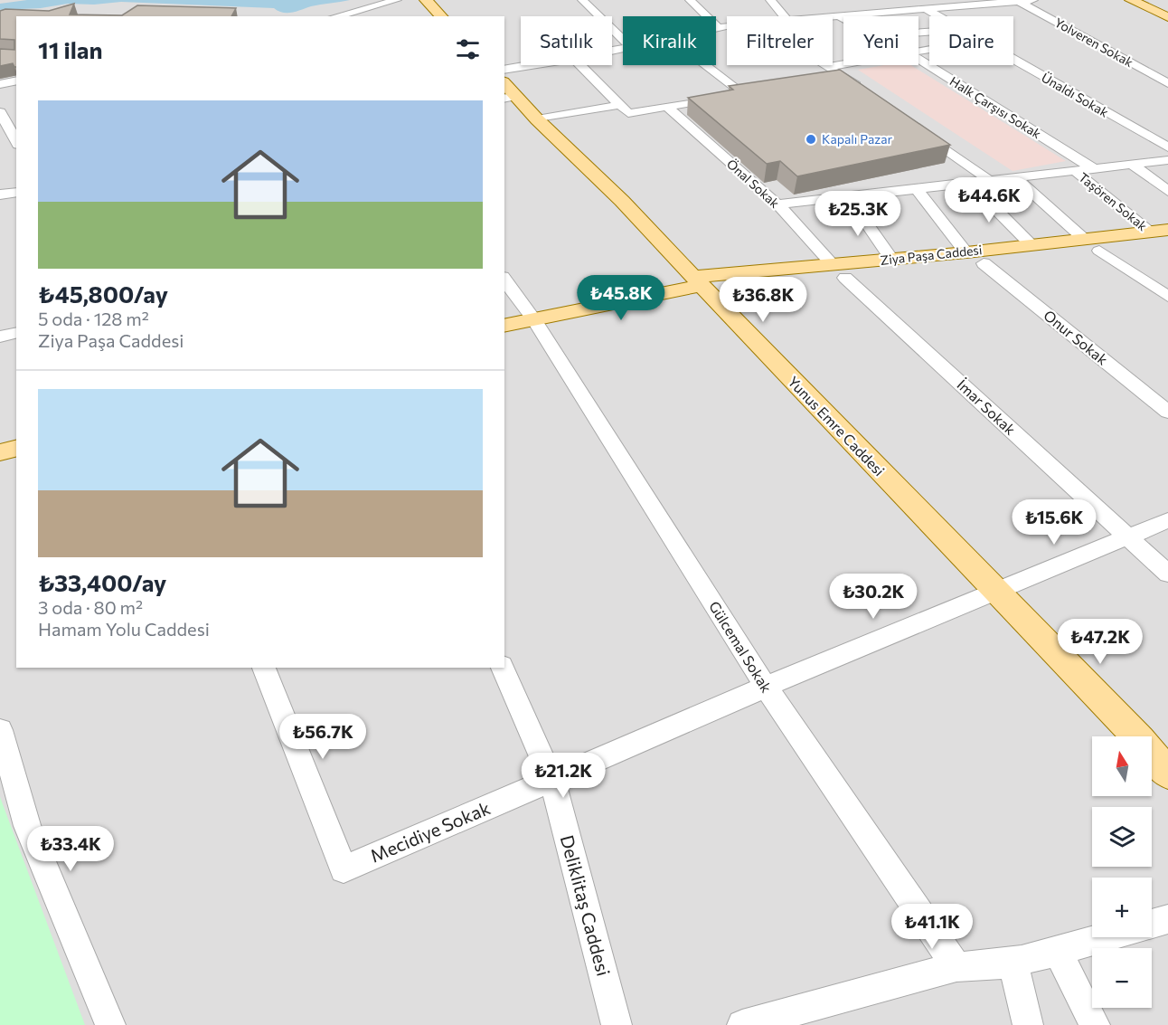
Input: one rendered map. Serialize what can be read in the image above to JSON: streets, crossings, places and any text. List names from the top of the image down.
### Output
{
  "streets": {
    "main road": ["Ziya Paşa Caddesi", "Yunus Emre Caddesi"],
    "street": [
      "Yolveren Sokak",
      "Ünaldı Sokak",
      "Halk Çarşısı Sokak",
      "Önal Sokak",
      "Taşören Sokak",
      "Onur Sokak",
      "İmar Sokak",
      "Gülcemal Sokak",
      "Mecidiye Sokak",
      "Deliklitaş Caddesi"
    ]
  },
  "crossings": [
    ["Önal Sokak", "Ziya Paşa Caddesi"],
    ["Önal Sokak", "İmar Sokak"],
    ["Taşören Sokak", "Ziya Paşa Caddesi"],
    ["Ziya Paşa Caddesi", "Onur Sokak"],
    ["Ziya Paşa Caddesi", "İmar Sokak"],
    ["Ziya Paşa Caddesi", "Yunus Emre Caddesi"],
    ["Ziya Paşa Caddesi", "Gülcemal Sokak"],
    ["İmar Sokak", "Mecidiye Sokak"],
    ["Yunus Emre Caddesi", "Mecidiye Sokak"],
    ["Gülcemal Sokak", "Mecidiye Sokak"],
    ["Mecidiye Sokak", "Deliklitaş Caddesi"]
  ],
  "places": ["Kapalı Pazar"],
  "north": "top",
  "page": {
    "chip": [
      "Satılık",
      "Kiralık",
      "Filtreler",
      "Yeni",
      "Daire"
    ],
    "heading": "11 ilan",
    "list": [
      {
        "name": "₺45,800/ay",
        "note": "5 oda · 128 m² · Ziya Paşa Caddesi"
      },
      {
        "name": "₺33,400/ay",
        "note": "3 oda · 80 m² · Hamam Yolu Caddesi"
      }
    ],
    "price": [
      "₺44.6K",
      "₺25.3K",
      "₺45.8K",
      "₺36.8K",
      "₺15.6K",
      "₺30.2K",
      "₺47.2K",
      "₺56.7K",
      "₺21.2K",
      "₺33.4K",
      "₺41.1K"
    ],
    "map_buttons": ["+", "−"]
  }
}
